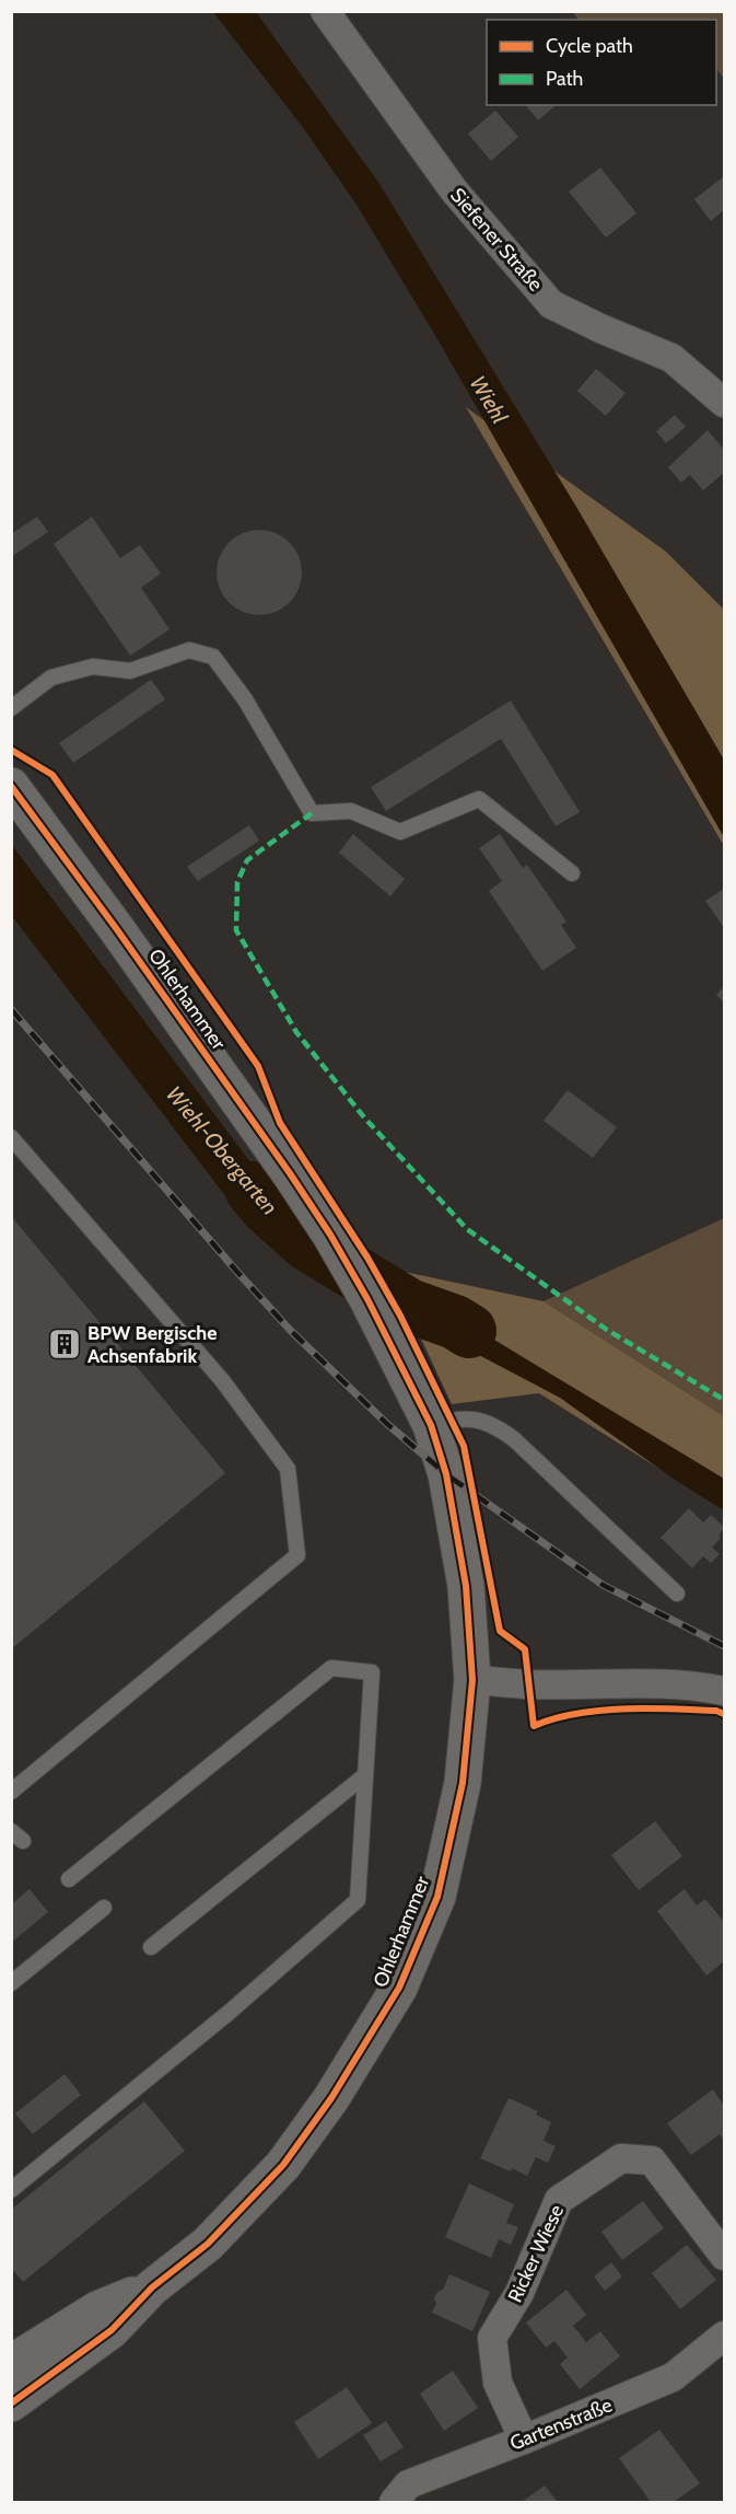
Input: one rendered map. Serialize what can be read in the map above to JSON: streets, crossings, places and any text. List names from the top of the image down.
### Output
{
  "streets": {
    "street": [
      "Siefener Straße",
      "Ohlerhammer",
      "Ricker Wiese",
      "Gartenstraße"
    ]
  },
  "crossings": [
    ["Ricker Wiese", "Gartenstraße"]
  ],
  "water": ["Wiehl", "Wiehl-Obergarten"],
  "places": {
    "building": ["BPW Bergische Achsenfabrik"]
  },
  "legend": ["Cycle path", "Path"]
}
